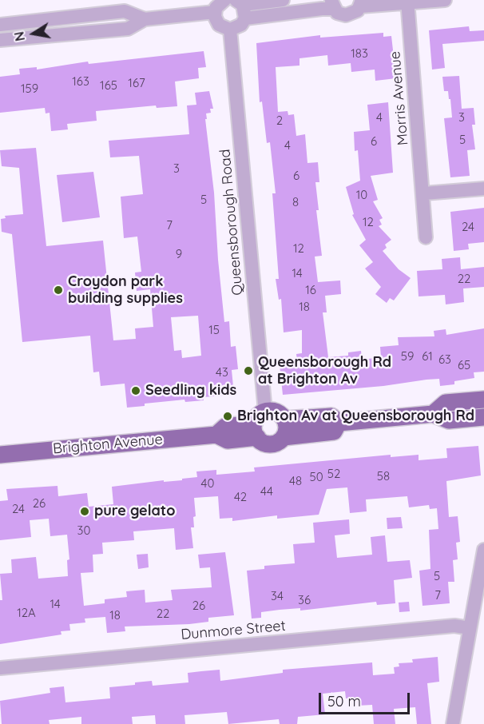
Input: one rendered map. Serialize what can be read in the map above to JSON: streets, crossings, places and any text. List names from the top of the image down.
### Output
{
  "streets": {
    "main road": ["Brighton Avenue"],
    "street": ["Morris Avenue", "Queensborough Road", "Dunmore Street"]
  },
  "crossings": [
    ["Queensborough Road", "Brighton Avenue"]
  ],
  "places": [
    "Croydon park building supplies",
    "Queensborough Rd at Brighton Av",
    "Seedling kids",
    "Brighton Av at Queensborough Rd",
    "pure gelato"
  ],
  "house_numbers": [
    "183",
    "163",
    "167",
    "165",
    "159",
    "4",
    "3",
    "2",
    "5",
    "6",
    "4",
    "3",
    "6",
    "10",
    "5",
    "8",
    "12",
    "7",
    "24",
    "12",
    "9",
    "14",
    "22",
    "16",
    "18",
    "15",
    "59",
    "61",
    "63",
    "65",
    "43",
    "52",
    "58",
    "50",
    "48",
    "40",
    "44",
    "42",
    "26",
    "24",
    "30",
    "5",
    "7",
    "34",
    "36",
    "14",
    "26",
    "12A",
    "22",
    "18"
  ],
  "scale_bar": "50 m",
  "north": "left"
}
